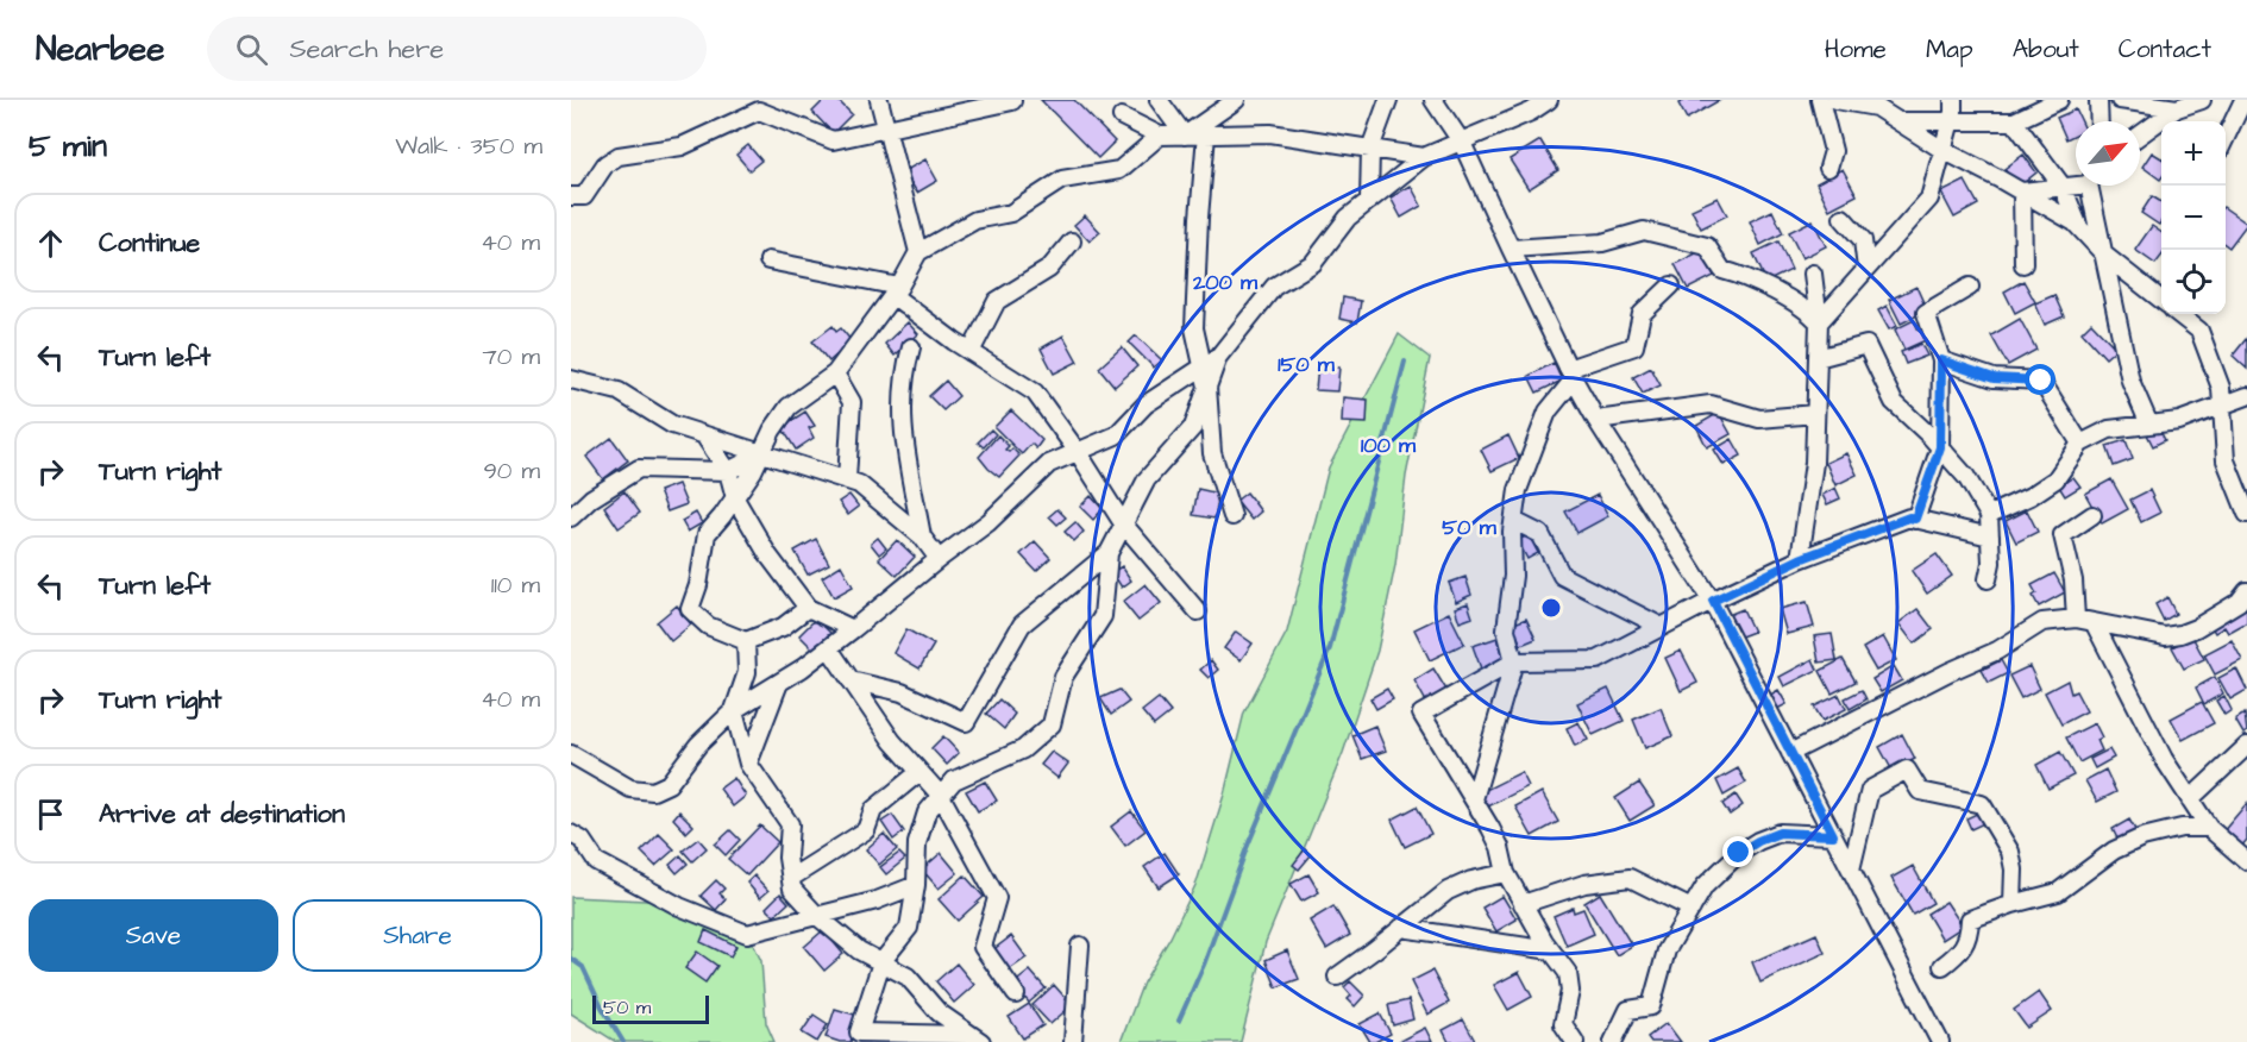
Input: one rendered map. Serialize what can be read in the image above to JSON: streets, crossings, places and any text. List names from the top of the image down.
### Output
{
  "scale_bar": "50 m",
  "north": "top right",
  "page": {
    "header": "Nearbee",
    "search": "Search here",
    "nav": [
      "Home",
      "Map",
      "About",
      "Contact"
    ],
    "heading": ["5 min", "Walk · 350 m"],
    "map_buttons": ["+", "−"],
    "list": [
      ["Continue", "40 m"],
      ["Turn left", "70 m"],
      ["Turn right", "90 m"],
      ["Turn left", "110 m"],
      ["Turn right", "40 m"],
      "Arrive at destination"
    ],
    "buttons": ["Save", "Share"],
    "scale": "50 m"
  },
  "rings": [
    "200 m",
    "150 m",
    "100 m",
    "50 m"
  ]
}
